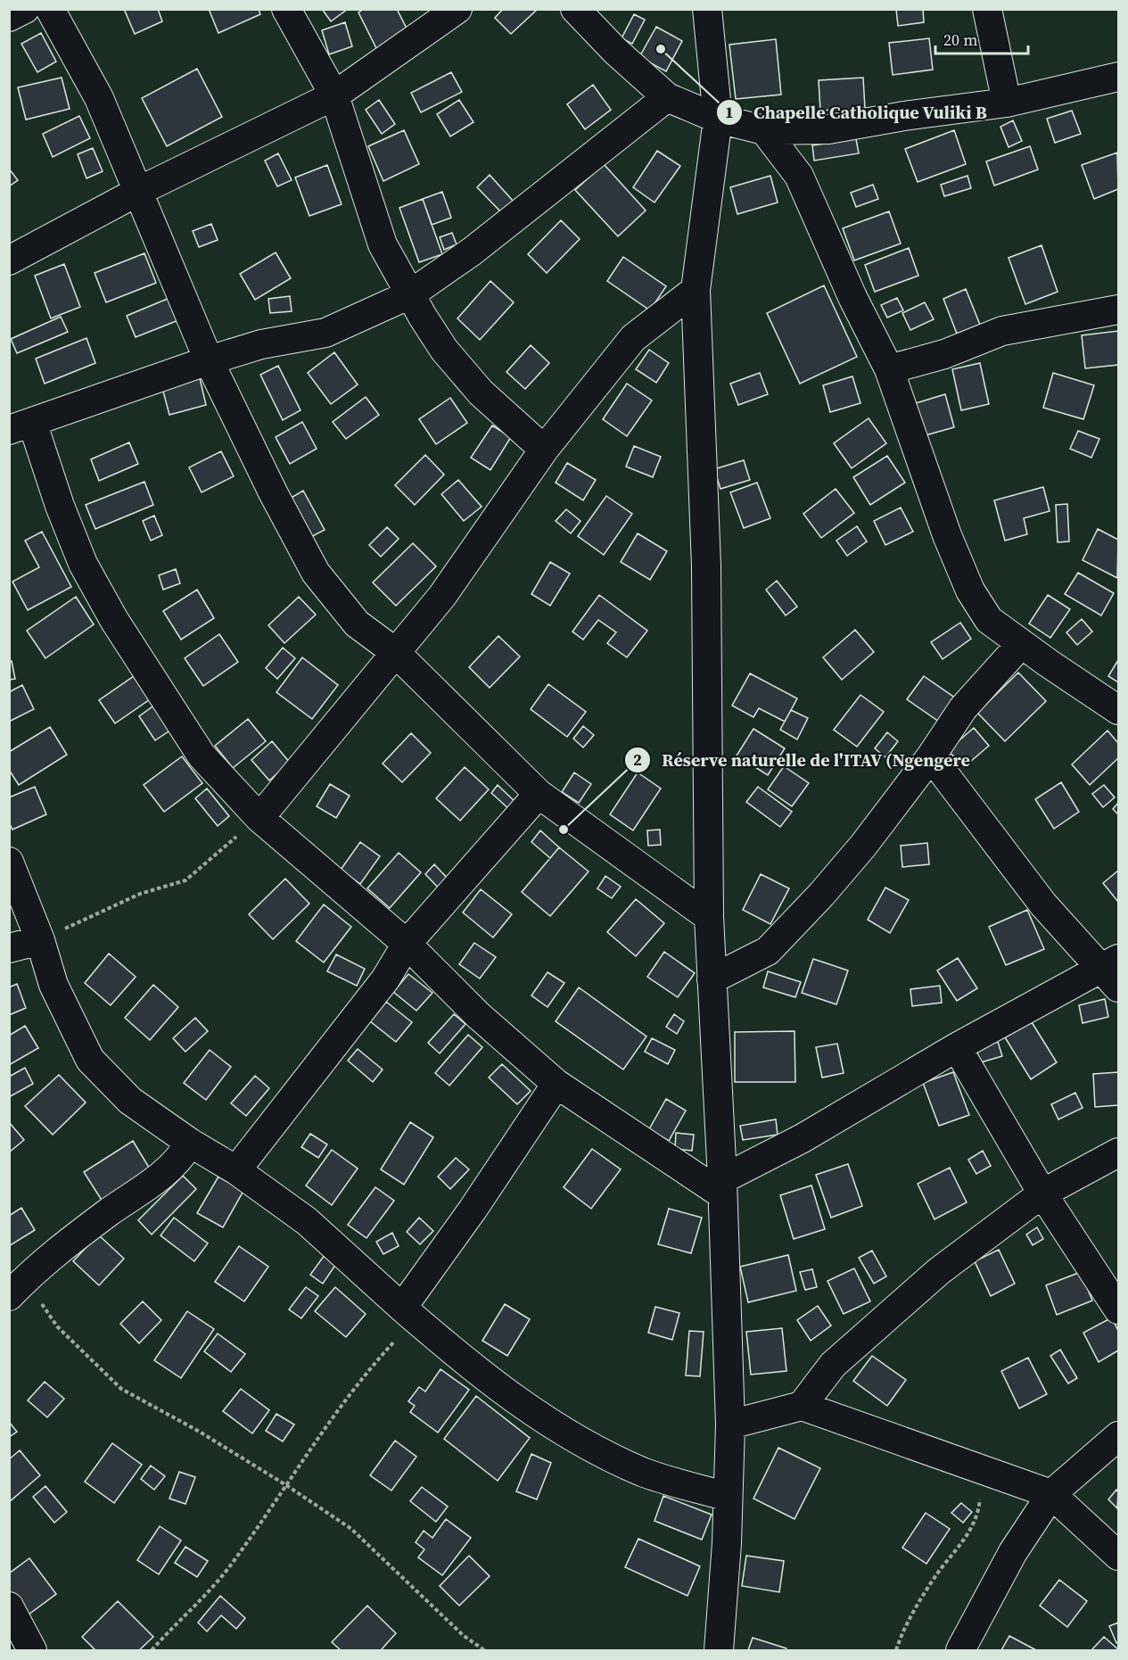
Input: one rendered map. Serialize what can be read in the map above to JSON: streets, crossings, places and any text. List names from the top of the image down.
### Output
{
  "places": ["Chapelle Catholique Vuliki B", "Réserve naturelle de l'ITAV (Ngengere"],
  "scale_bar": "20 m"
}
